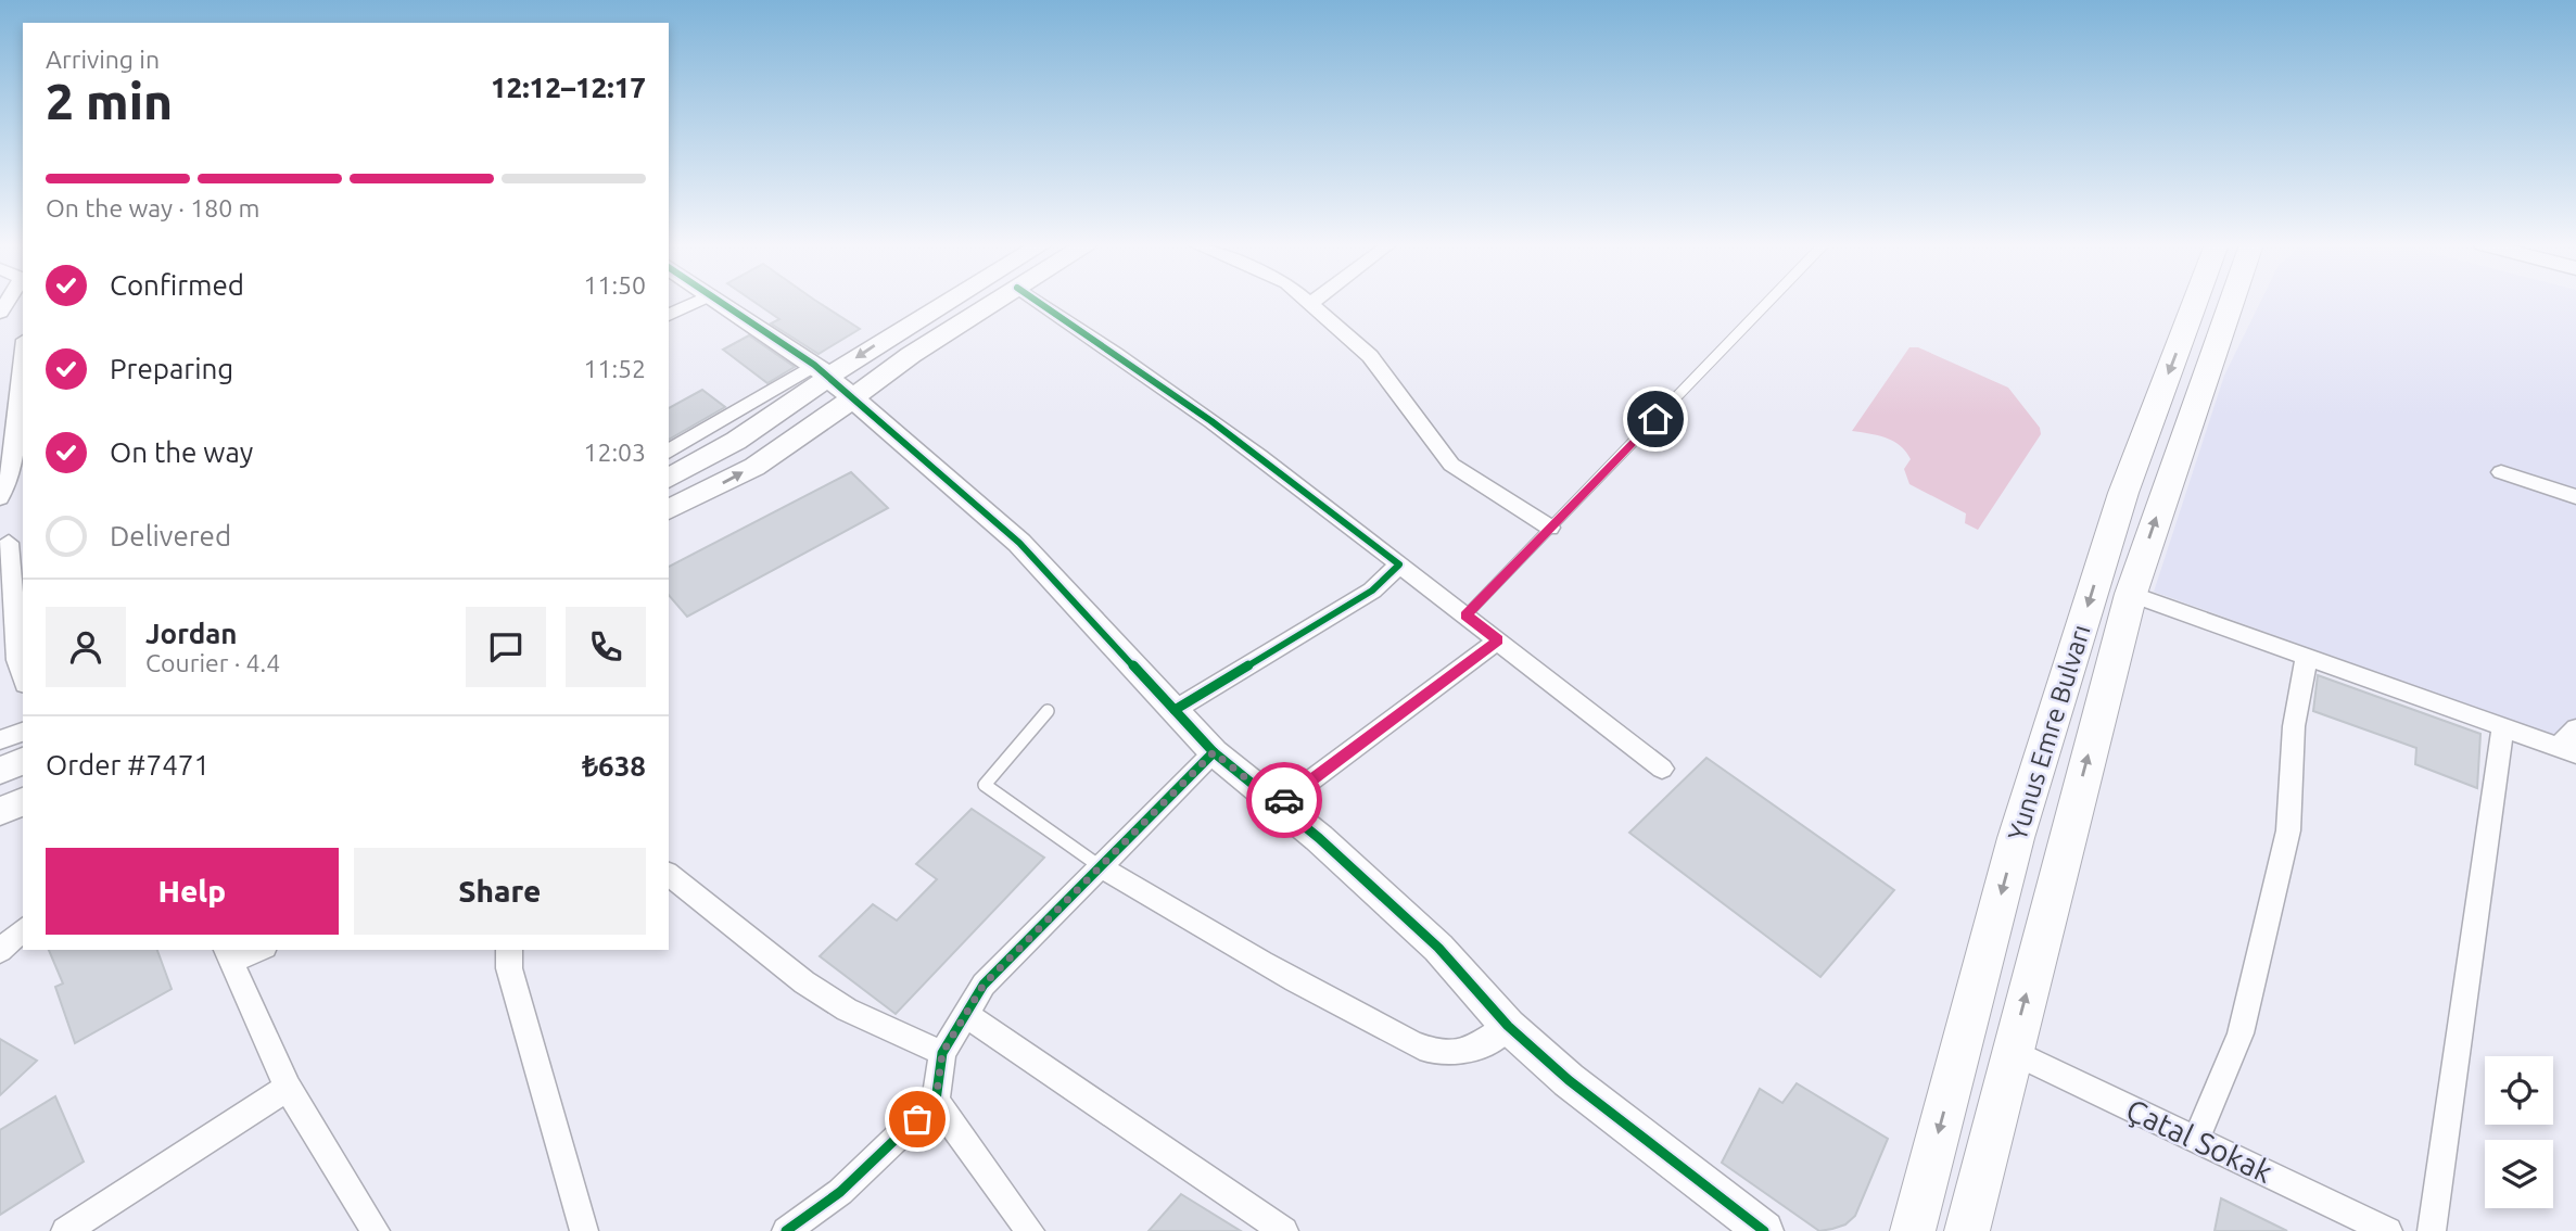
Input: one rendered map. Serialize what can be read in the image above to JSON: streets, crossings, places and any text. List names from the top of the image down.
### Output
{
  "streets": {
    "main road": ["Yunus Emre Bulvarı"],
    "street": ["Çatal Sokak"]
  },
  "crossings": [
    ["Yunus Emre Bulvarı", "Çatal Sokak"]
  ],
  "page": {
    "heading": ["2 min", "Arriving in", "12:12–12:17"],
    "panel": [
      "Jordan",
      "Courier · 4.4",
      "Order #7471",
      "₺638"
    ],
    "bar": "On the way · 180 m",
    "list": [
      ["Confirmed", "11:50"],
      ["Preparing", "11:52"],
      ["On the way", "12:03"],
      "Delivered"
    ],
    "buttons": ["Help", "Share"]
  }
}
